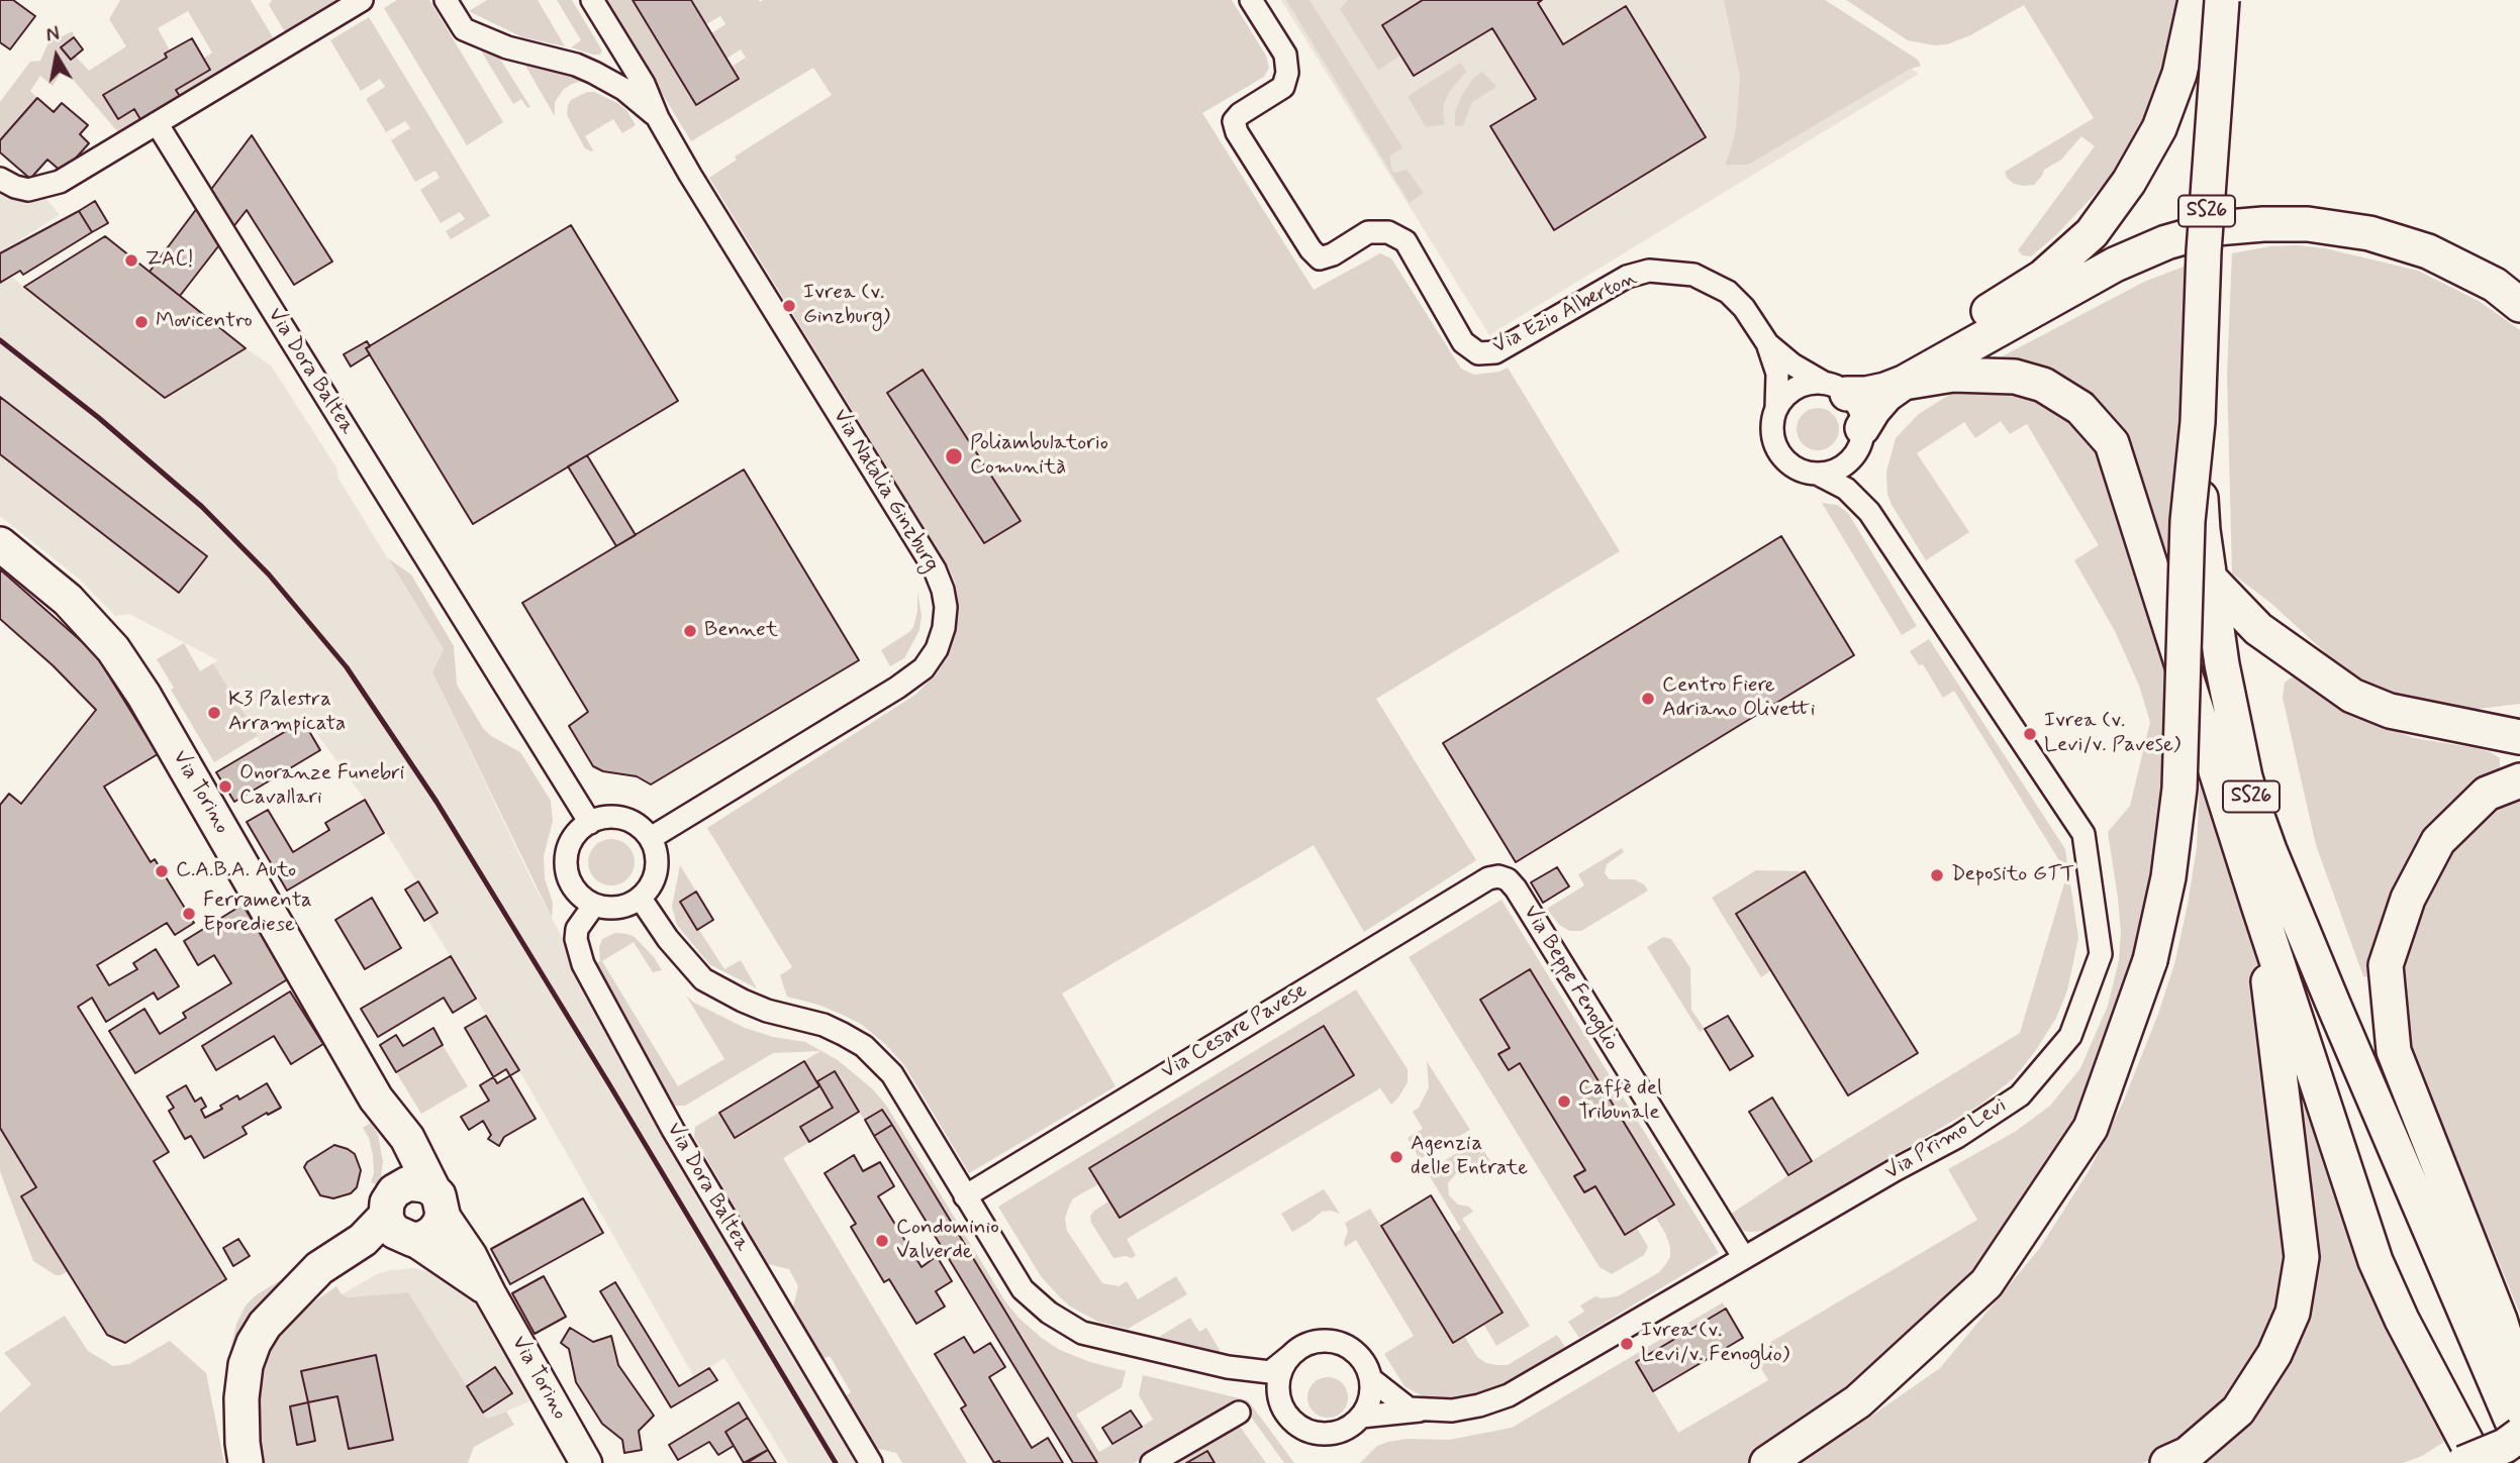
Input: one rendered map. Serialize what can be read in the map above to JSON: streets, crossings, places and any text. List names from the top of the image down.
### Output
{
  "streets": {
    "main road": ["SS26", "Via Torino"],
    "street": [
      "Via Ezio Alberton",
      "Via Dora Baltea",
      "Via Natalia Ginzburg",
      "Via Beppe Fenoglio",
      "Via Cesare Pavese",
      "Via Primo Levi"
    ]
  },
  "crossings": [
    ["Via Ezio Alberton", "Via Primo Levi"],
    ["Via Dora Baltea", "Via Natalia Ginzburg"],
    ["Via Beppe Fenoglio", "Via Cesare Pavese"],
    ["Via Beppe Fenoglio", "Via Primo Levi"]
  ],
  "places": [
    "ZAC!",
    "Ivrea (v. Ginzburg)",
    "Movicentro",
    "Poliambulatorio Comunità",
    "Bennet",
    "Centro Fiere Adriano Olivetti",
    "K3 Palestra Arrampicata",
    "Ivrea (v. Levi/v. Pavese)",
    "Onoranze Funebri Cavallari",
    "C.A.B.A. Auto",
    "Deposito GTT",
    "Ferramenta Eporediese",
    "Caffè del Tribunale",
    "Agenzia delle Entrate",
    "Condominio Valverde",
    "Ivrea (v. Levi/v. Fenoglio)"
  ],
  "north": "top"
}
